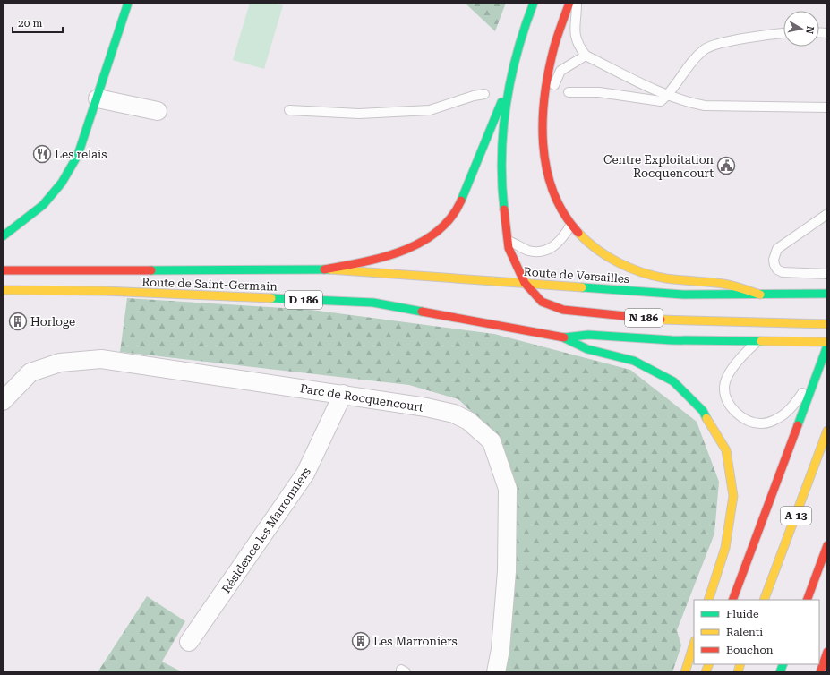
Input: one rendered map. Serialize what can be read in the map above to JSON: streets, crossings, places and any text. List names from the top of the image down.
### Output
{
  "streets": {
    "main road": [
      "Route de Versailles",
      "Route de Saint-Germain",
      "D 186",
      "N 186",
      "A 13"
    ],
    "street": ["Parc de Rocquencourt", "Résidence les Marronniers"]
  },
  "crossings": [
    ["Route de Versailles", "Route de Saint-Germain"],
    ["Route de Versailles", "N 186"],
    ["Route de Saint-Germain", "N 186"],
    ["Parc de Rocquencourt", "Résidence les Marronniers"]
  ],
  "places": {
    "restaurant": ["Les relais"],
    "public building": ["Centre Exploitation Rocquencourt"],
    "building": ["Horloge", "Les Marroniers"]
  },
  "legend": ["Fluide", "Ralenti", "Bouchon"],
  "scale_bar": "20 m",
  "north": "right"
}
